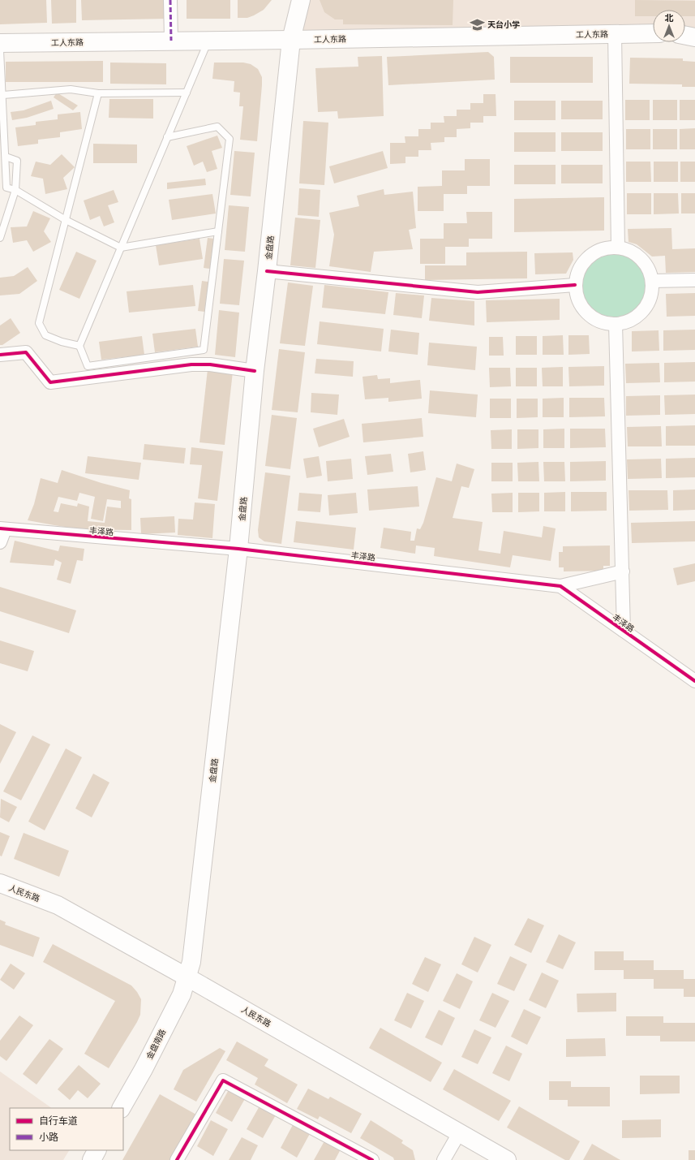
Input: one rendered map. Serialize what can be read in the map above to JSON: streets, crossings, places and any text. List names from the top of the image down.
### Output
{
  "streets": {
    "main road": [
      "工人东路",
      "金盘路",
      "人民东路",
      "金盘南路"
    ],
    "street": ["丰泽路"]
  },
  "crossings": [
    ["工人东路", "金盘路"],
    ["金盘路", "丰泽路"],
    ["金盘路", "人民东路"],
    ["金盘路", "金盘南路"],
    ["人民东路", "金盘南路"]
  ],
  "places": {
    "school or university": ["天台小学"]
  },
  "legend": ["自行车道", "小路"],
  "north": "top"
}
